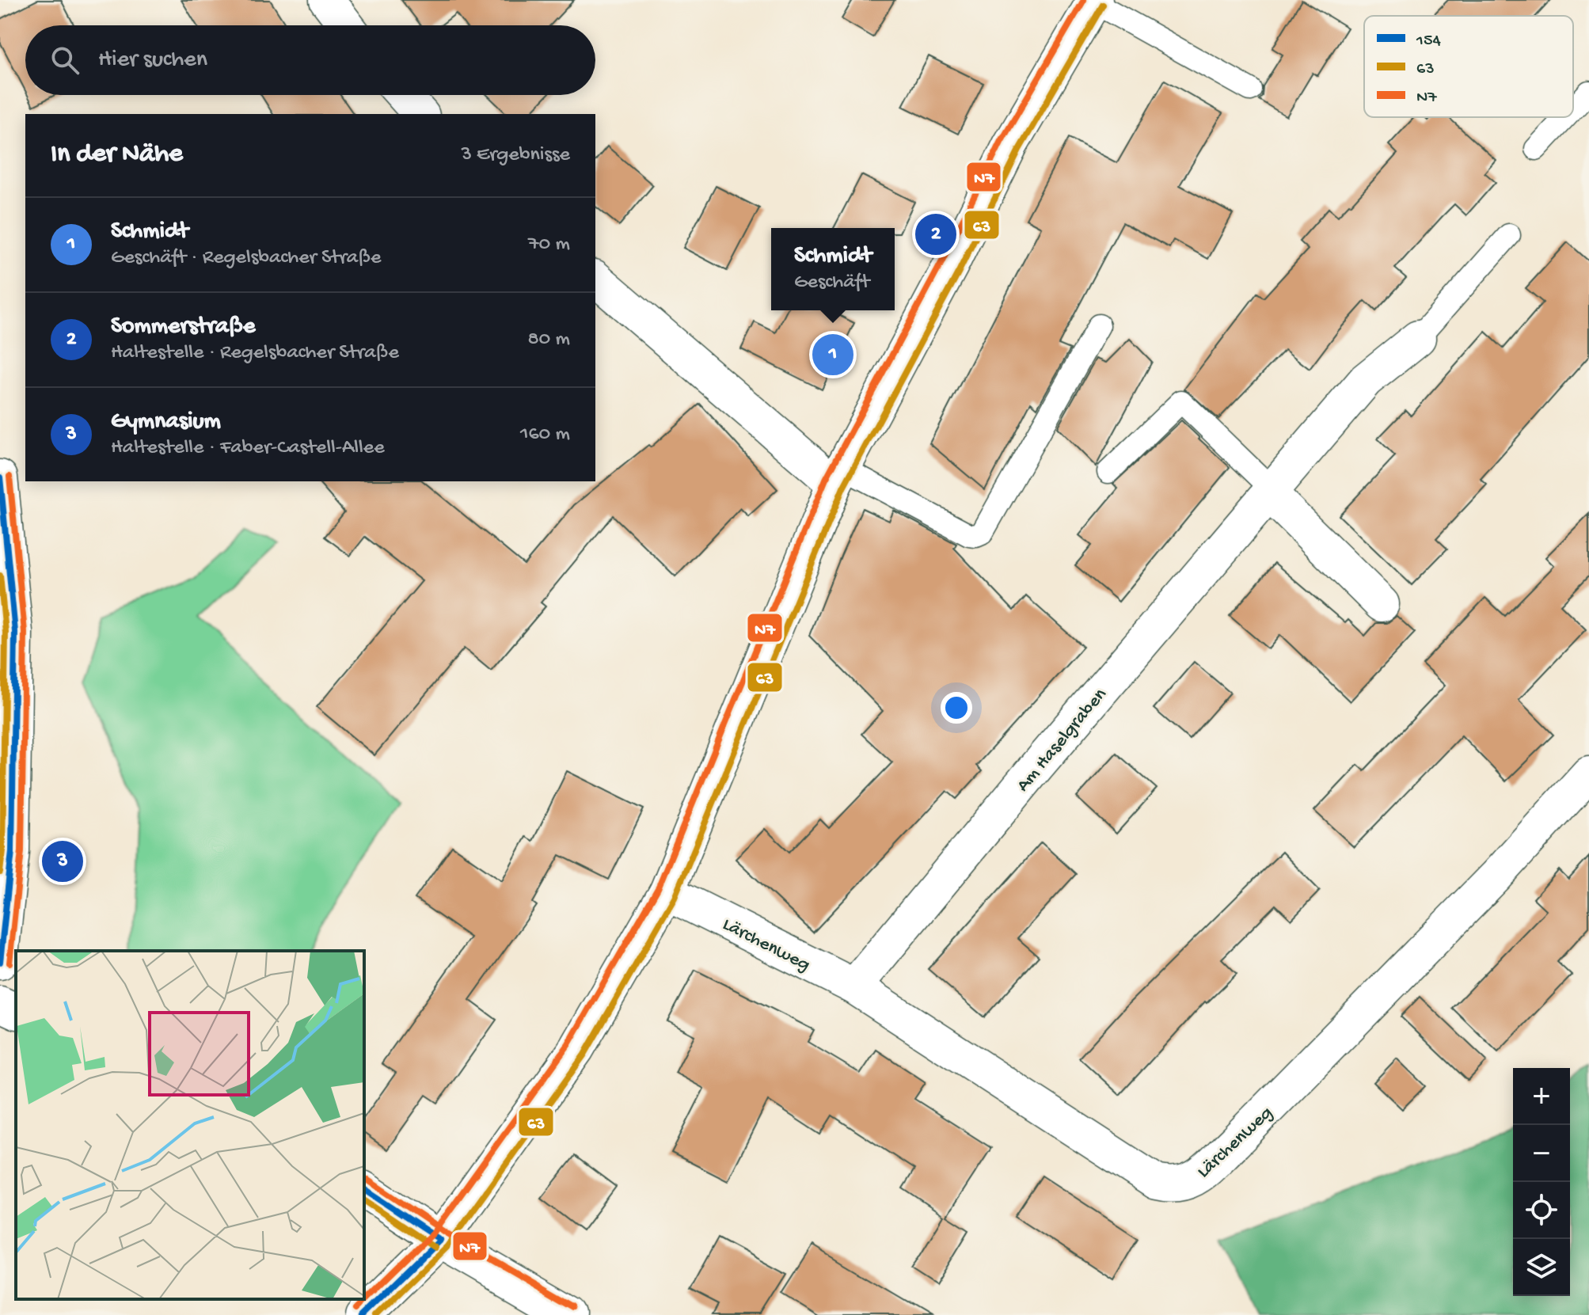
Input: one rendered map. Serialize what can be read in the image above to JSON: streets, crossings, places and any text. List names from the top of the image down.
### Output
{
  "streets": {
    "street": ["Am Haselgraben", "Lärchenweg"]
  },
  "crossings": [
    ["Am Haselgraben", "Lärchenweg"]
  ],
  "lines": ["transit line N7", "transit line 63", "transit line 154"],
  "legend": ["154", "63", "N7"],
  "page": {
    "search": "Hier suchen",
    "heading": ["In der Nähe", "3 Ergebnisse"],
    "list": [
      {
        "mark": "1",
        "name": "Schmidt",
        "note": "Geschäft · Regelsbacher Straße",
        "value": "70 m"
      },
      {
        "mark": "2",
        "name": "Sommerstraße",
        "note": "Haltestelle · Regelsbacher Straße",
        "value": "80 m"
      },
      {
        "mark": "3",
        "name": "Gymnasium",
        "note": "Haltestelle · Faber-Castell-Allee",
        "value": "160 m"
      }
    ],
    "pins": ["2", "1", "3"],
    "popup": ["Schmidt", "Geschäft"],
    "map_buttons": ["+", "−"]
  }
}
